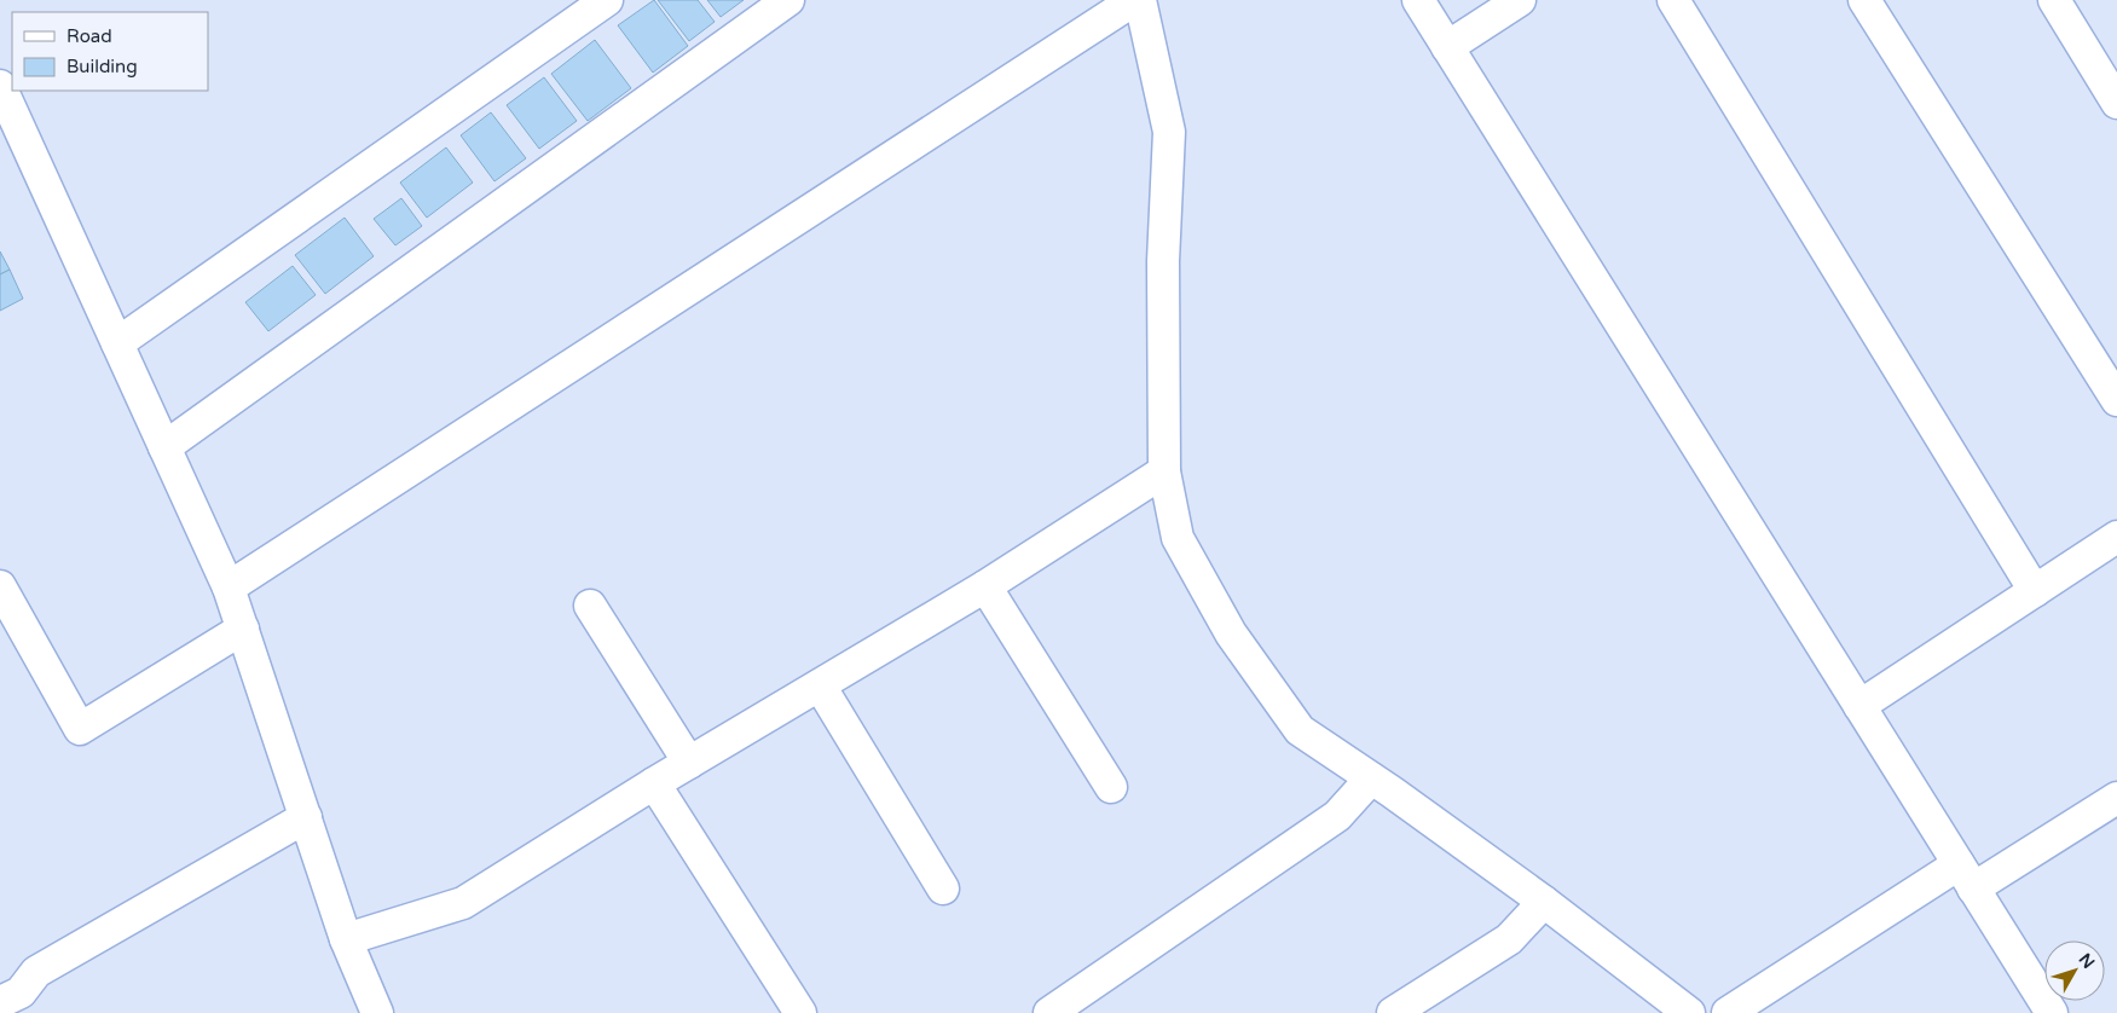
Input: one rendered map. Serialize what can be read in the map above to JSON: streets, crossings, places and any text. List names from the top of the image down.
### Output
{
  "legend": ["Road", "Building"],
  "north": "top right"
}
